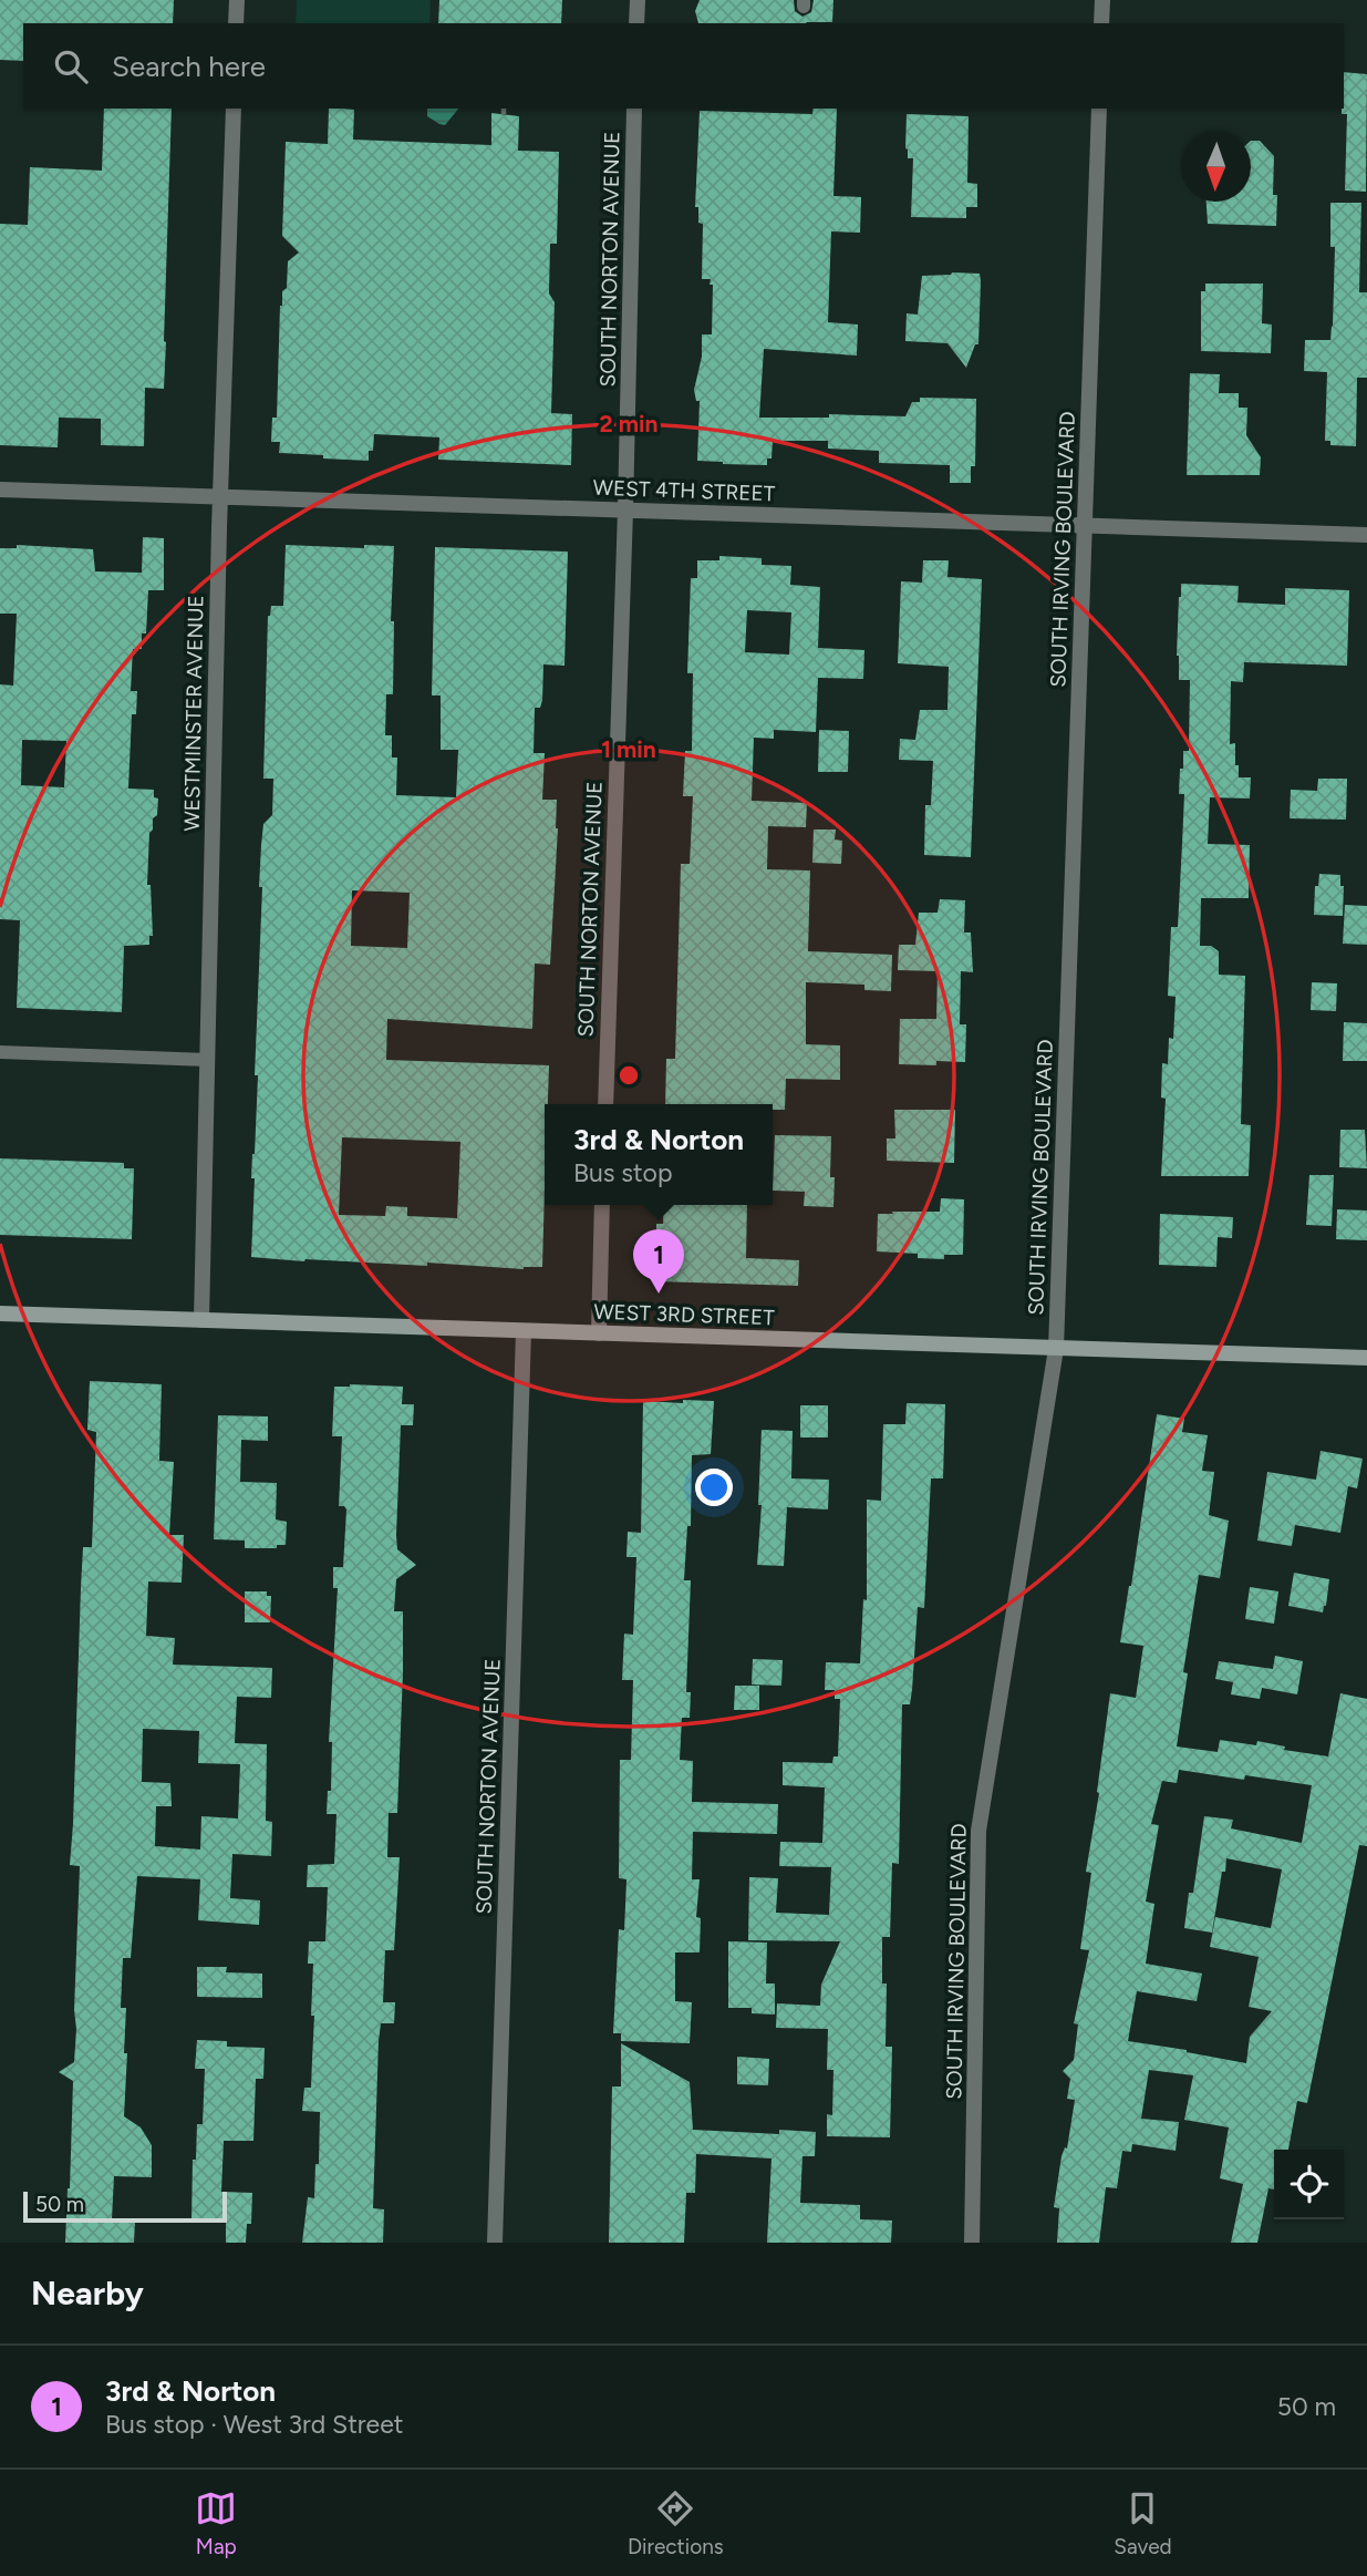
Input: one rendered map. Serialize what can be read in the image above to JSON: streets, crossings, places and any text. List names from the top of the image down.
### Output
{
  "streets": {
    "main road": ["WEST 3RD STREET"],
    "street": [
      "SOUTH NORTON AVENUE",
      "WEST 4TH STREET",
      "SOUTH IRVING BOULEVARD",
      "WESTMINSTER AVENUE"
    ]
  },
  "crossings": [
    ["SOUTH NORTON AVENUE", "WEST 4TH STREET"],
    ["SOUTH NORTON AVENUE", "WEST 3RD STREET"],
    ["WEST 4TH STREET", "SOUTH IRVING BOULEVARD"],
    ["WEST 4TH STREET", "WESTMINSTER AVENUE"],
    ["SOUTH IRVING BOULEVARD", "WEST 3RD STREET"],
    ["WESTMINSTER AVENUE", "WEST 3RD STREET"]
  ],
  "scale_bar": "50 m",
  "north": "bottom",
  "page": {
    "search": "Search here",
    "popup": ["3rd & Norton", "Bus stop"],
    "pins": "1",
    "scale": "50 m",
    "heading": "Nearby",
    "list": [
      {
        "mark": "1",
        "name": "3rd & Norton",
        "note": "Bus stop · West 3rd Street",
        "value": "50 m"
      }
    ],
    "nav": ["Map", "Directions", "Saved"]
  },
  "rings": ["2 min", "1 min"]
}
